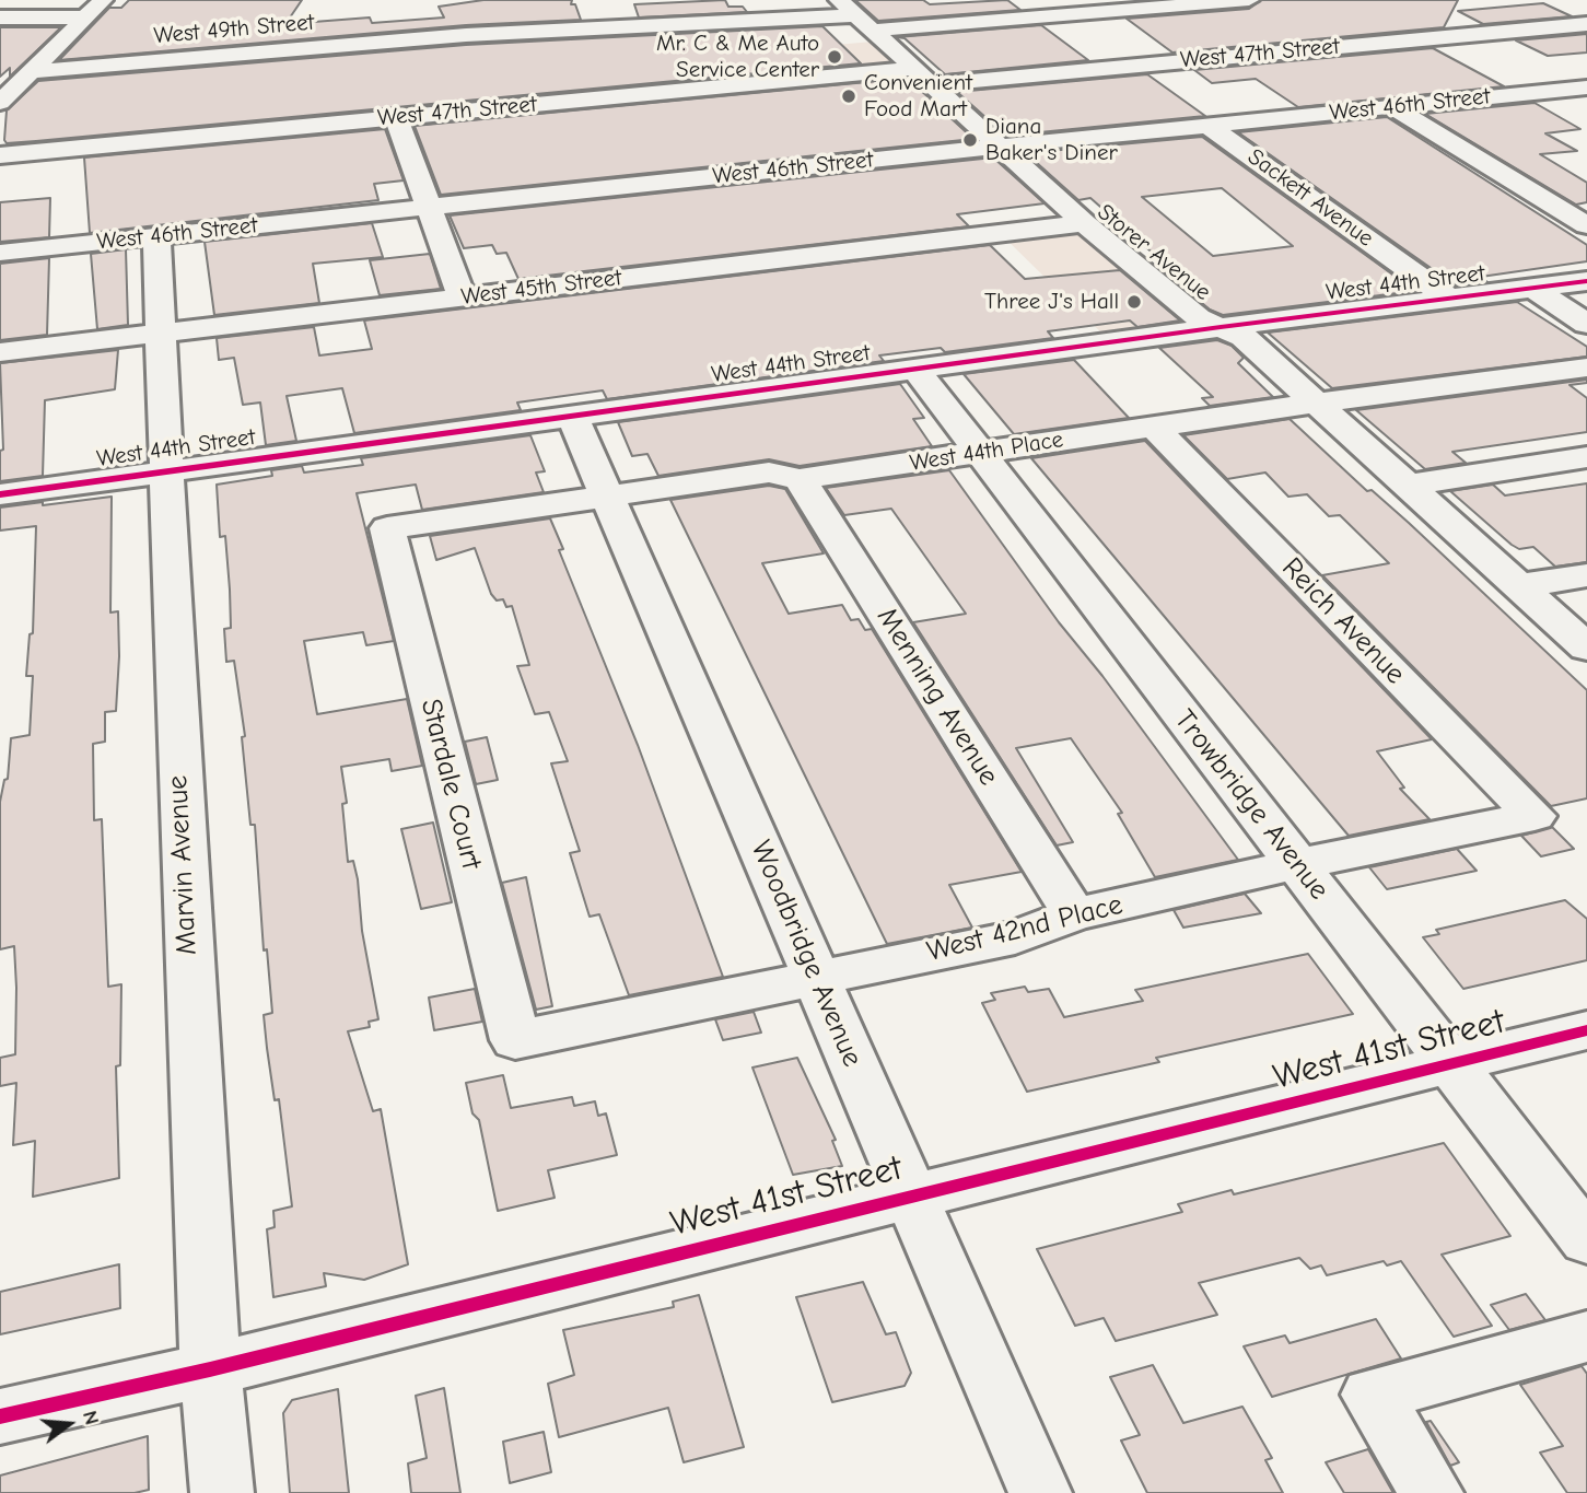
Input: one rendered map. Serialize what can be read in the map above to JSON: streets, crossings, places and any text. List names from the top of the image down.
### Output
{
  "streets": {
    "street": [
      "West 49th Street",
      "West 47th Street",
      "West 46th Street",
      "Sackett Avenue",
      "Storer Avenue",
      "West 44th Street",
      "West 45th Street",
      "West 44th Place",
      "Reich Avenue",
      "Menning Avenue",
      "Stardale Court",
      "Trowbridge Avenue",
      "Marvin Avenue",
      "West 42nd Place",
      "Woodbridge Avenue",
      "West 41st Street"
    ]
  },
  "crossings": [
    ["West 49th Street", "Storer Avenue"],
    ["West 47th Street", "Storer Avenue"],
    ["West 46th Street", "Sackett Avenue"],
    ["West 46th Street", "Storer Avenue"],
    ["West 46th Street", "Marvin Avenue"],
    ["Sackett Avenue", "West 44th Street"],
    ["Storer Avenue", "West 44th Street"],
    ["Storer Avenue", "West 45th Street"],
    ["Storer Avenue", "West 44th Place"],
    ["West 44th Street", "Trowbridge Avenue"],
    ["West 44th Street", "Marvin Avenue"],
    ["West 44th Street", "Woodbridge Avenue"],
    ["West 45th Street", "Marvin Avenue"],
    ["West 44th Place", "Reich Avenue"],
    ["West 44th Place", "Menning Avenue"],
    ["West 44th Place", "Stardale Court"],
    ["West 44th Place", "Trowbridge Avenue"],
    ["West 44th Place", "Woodbridge Avenue"],
    ["Reich Avenue", "West 42nd Place"],
    ["Menning Avenue", "West 42nd Place"],
    ["Stardale Court", "West 42nd Place"],
    ["Trowbridge Avenue", "West 42nd Place"],
    ["Trowbridge Avenue", "West 41st Street"],
    ["Marvin Avenue", "West 41st Street"],
    ["West 42nd Place", "Woodbridge Avenue"],
    ["Woodbridge Avenue", "West 41st Street"]
  ],
  "places": [
    "Mr. C & Me Auto Service Center",
    "Convenient Food Mart",
    "Diana Baker's Diner",
    "Three J's Hall"
  ],
  "north": "right"
}
